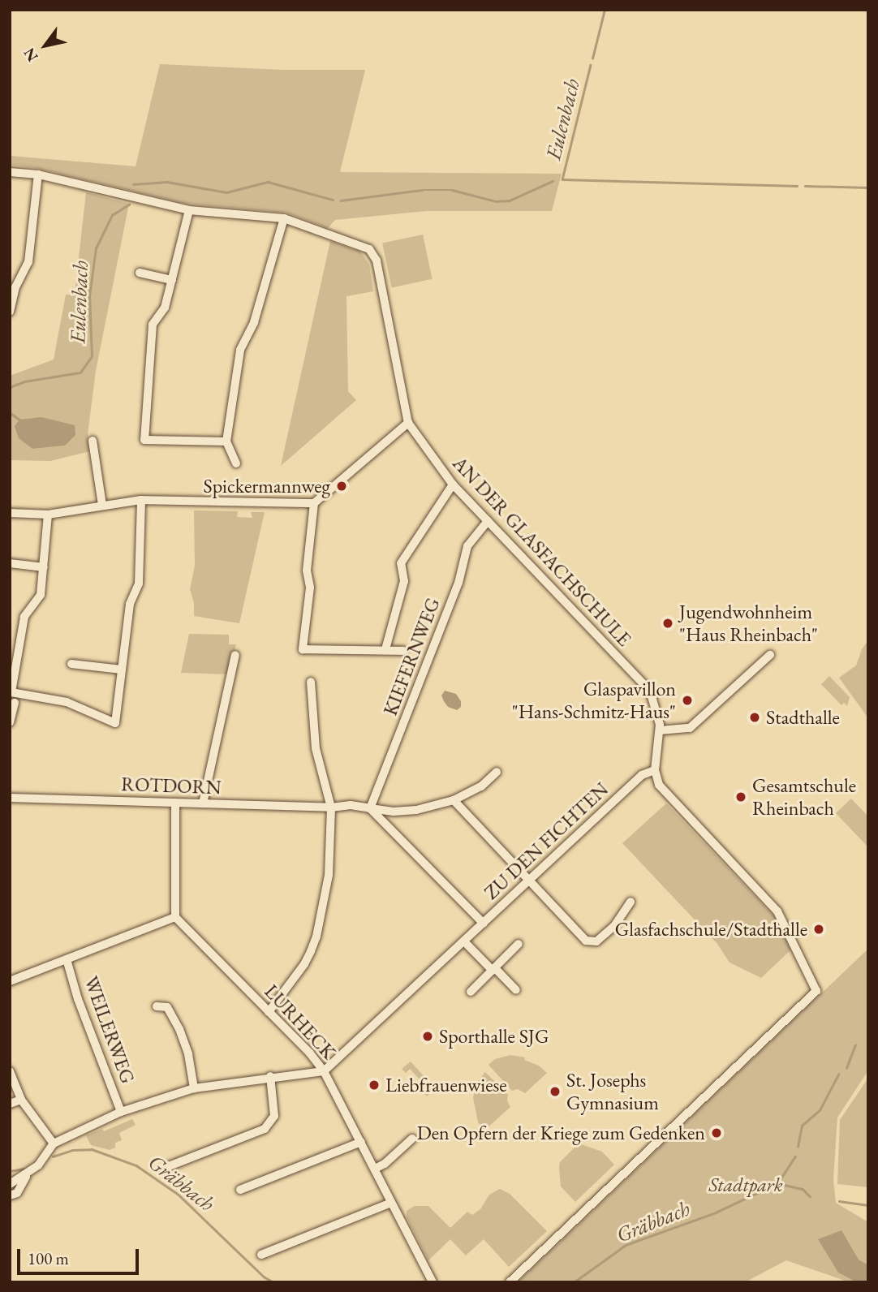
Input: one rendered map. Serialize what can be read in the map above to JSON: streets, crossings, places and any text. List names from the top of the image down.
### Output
{
  "streets": {
    "street": [
      "AN DER GLASFACHSCHULE",
      "KIEFERNWEG",
      "ROTDORN",
      "ZU DEN FICHTEN",
      "LURHECK",
      "WEILERWEG"
    ]
  },
  "crossings": [
    ["AN DER GLASFACHSCHULE", "KIEFERNWEG"],
    ["AN DER GLASFACHSCHULE", "ZU DEN FICHTEN"],
    ["KIEFERNWEG", "ROTDORN"],
    ["ZU DEN FICHTEN", "LURHECK"],
    ["LURHECK", "WEILERWEG"]
  ],
  "water": ["Eulenbach", "Gräbbach"],
  "parks": ["Stadtpark"],
  "places": [
    "Spickermannweg",
    "Jugendwohnheim \"Haus Rheinbach\"",
    "Glaspavillon \"Hans-Schmitz-Haus\"",
    "Stadthalle",
    "Gesamtschule Rheinbach",
    "Glasfachschule/Stadthalle",
    "Sporthalle SJG",
    "Liebfrauenwiese",
    "St. Josephs Gymnasium",
    "Den Opfern der Kriege zum Gedenken"
  ],
  "scale_bar": "100 m",
  "north": "bottom left"
}
